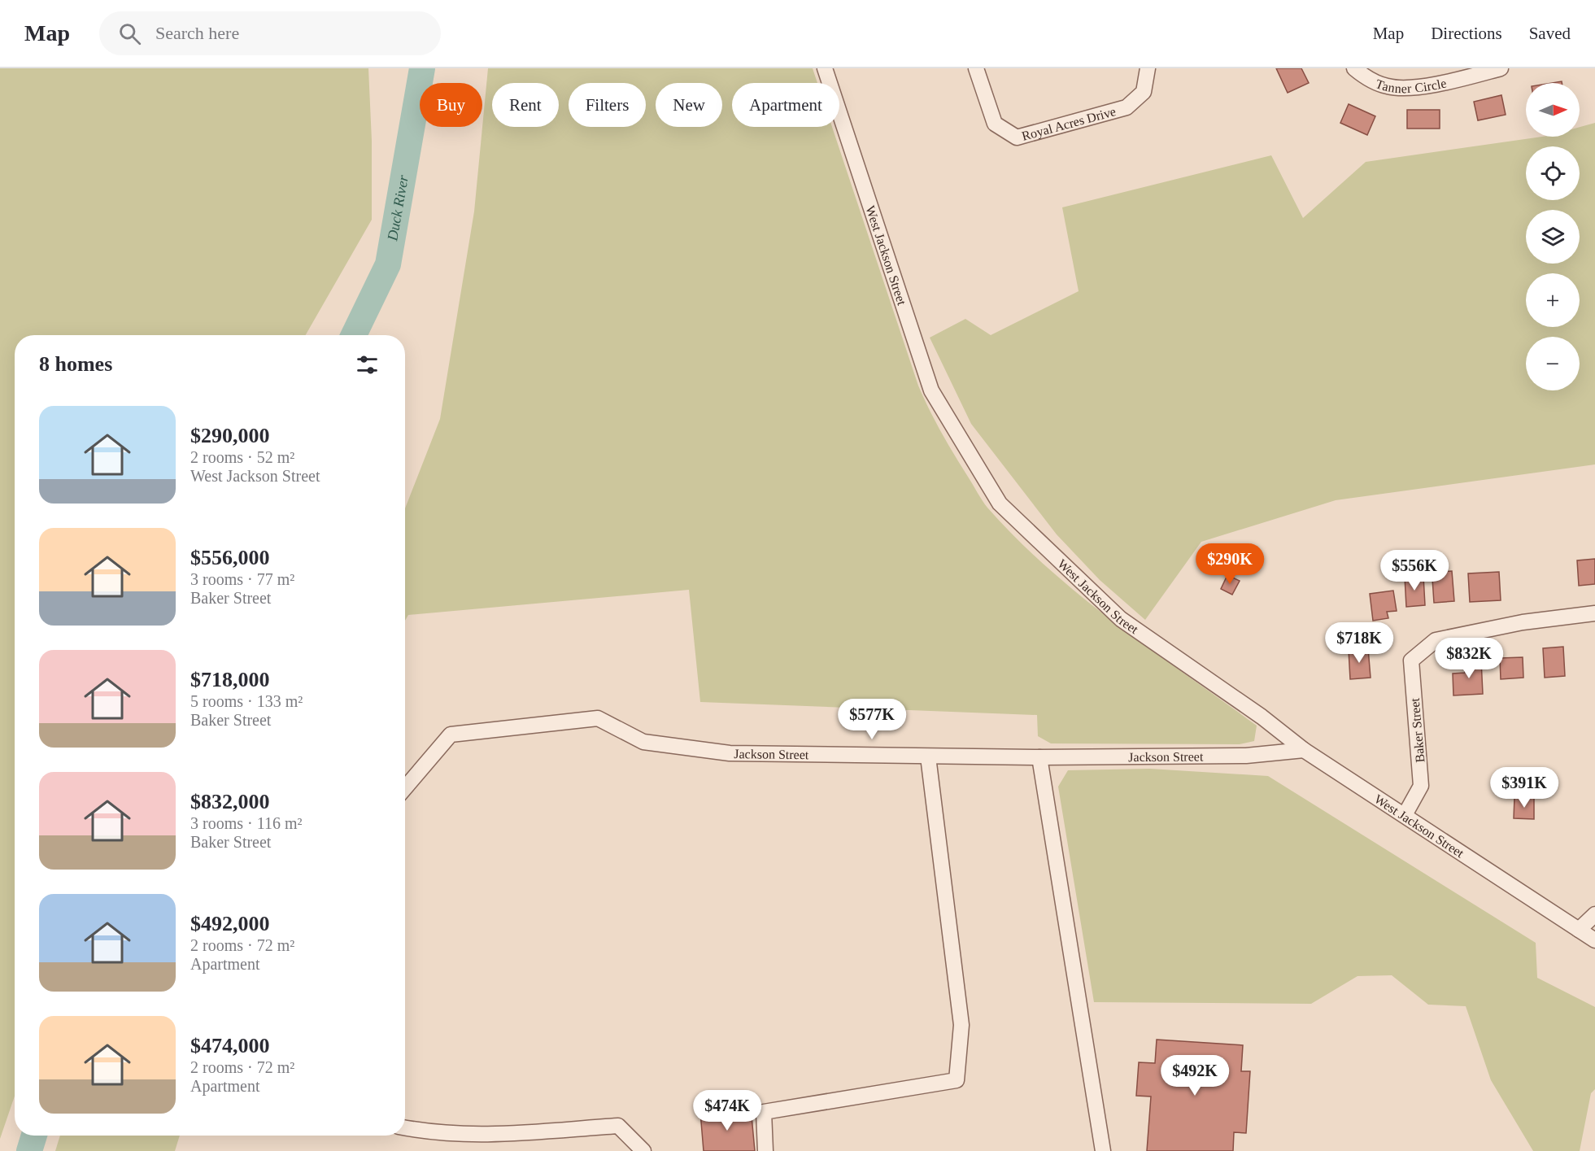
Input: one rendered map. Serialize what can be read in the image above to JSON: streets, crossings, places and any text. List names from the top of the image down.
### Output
{
  "streets": {
    "street": [
      "Tanner Circle",
      "Royal Acres Drive",
      "West Jackson Street",
      "Baker Street",
      "Jackson Street"
    ]
  },
  "crossings": [
    ["West Jackson Street", "Baker Street"],
    ["West Jackson Street", "Jackson Street"]
  ],
  "water": ["Duck River"],
  "north": "right",
  "page": {
    "header": "Map",
    "search": "Search here",
    "nav": ["Map", "Directions", "Saved"],
    "map_buttons": ["+", "−"],
    "chip": [
      "Buy",
      "Rent",
      "Filters",
      "New",
      "Apartment"
    ],
    "heading": "8 homes",
    "list": [
      {
        "name": "$290,000",
        "note": "2 rooms · 52 m² · West Jackson Street"
      },
      {
        "name": "$556,000",
        "note": "3 rooms · 77 m² · Baker Street"
      },
      {
        "name": "$718,000",
        "note": "5 rooms · 133 m² · Baker Street"
      },
      {
        "name": "$832,000",
        "note": "3 rooms · 116 m² · Baker Street"
      },
      {
        "name": "$492,000",
        "note": "2 rooms · 72 m² · Apartment"
      },
      {
        "name": "$474,000",
        "note": "2 rooms · 72 m² · Apartment"
      }
    ],
    "price": [
      "$290K",
      "$556K",
      "$718K",
      "$832K",
      "$577K",
      "$391K",
      "$492K",
      "$474K"
    ]
  }
}
